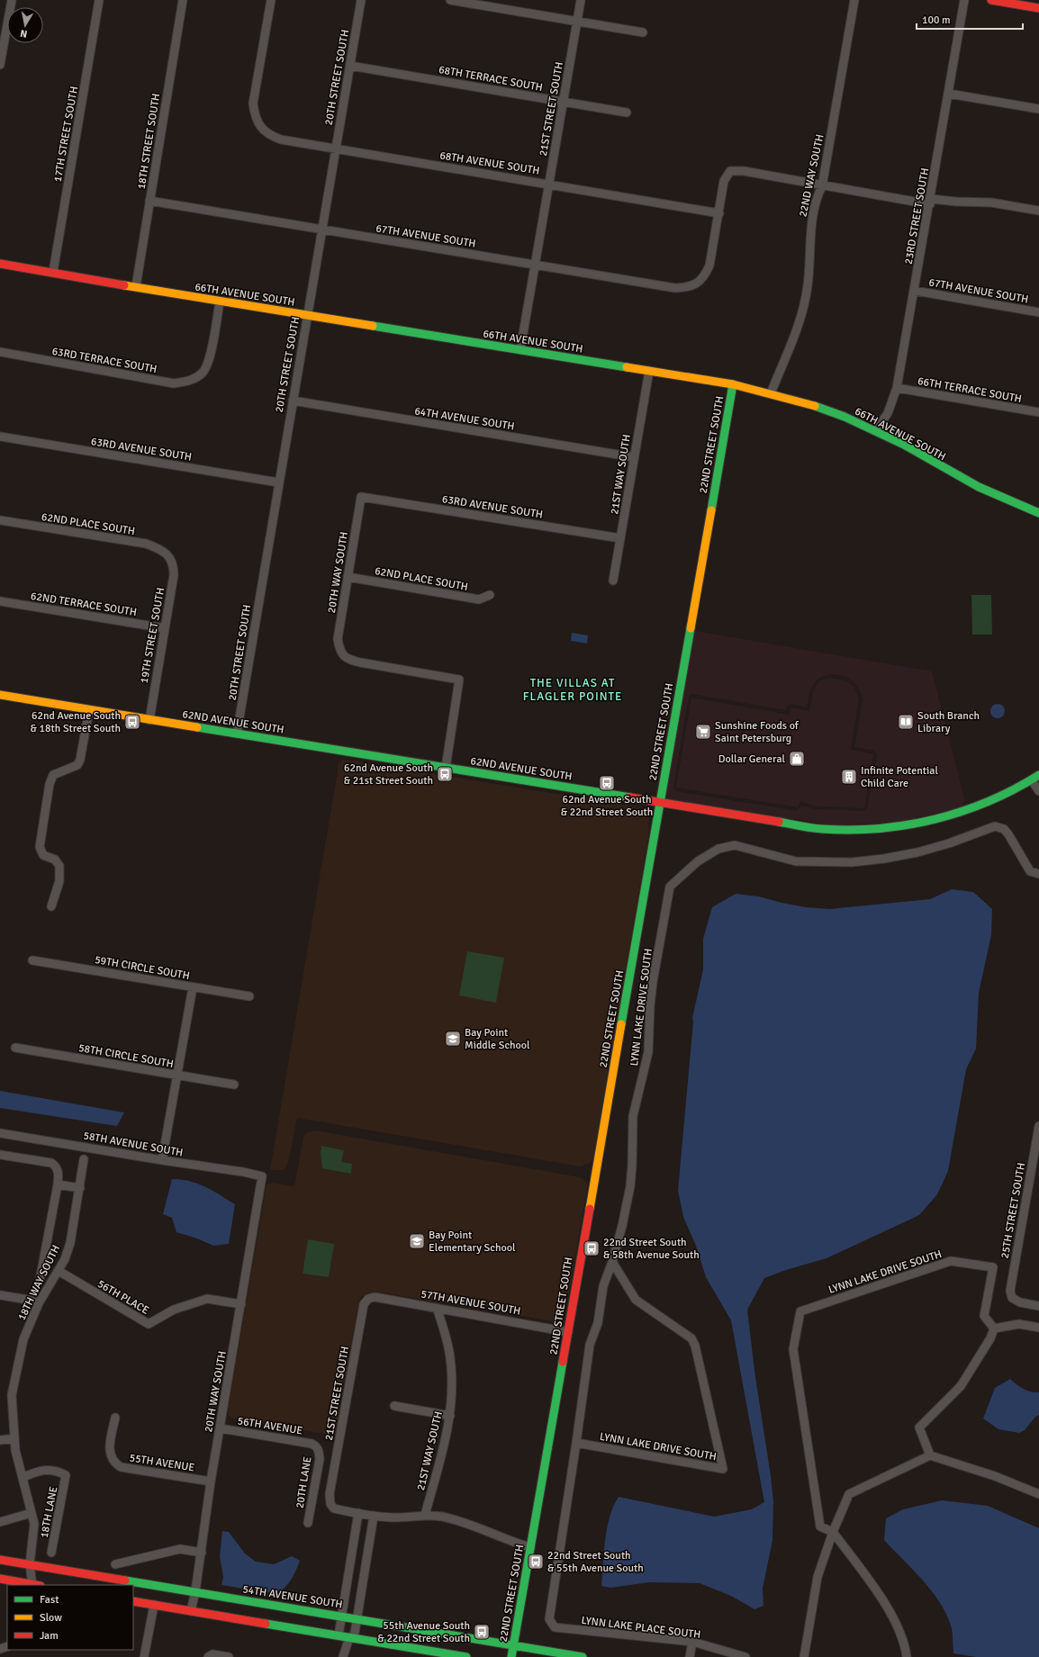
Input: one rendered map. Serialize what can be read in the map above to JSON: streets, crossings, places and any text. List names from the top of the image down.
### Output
{
  "streets": {
    "street": [
      "20TH STREET SOUTH",
      "68TH TERRACE SOUTH",
      "21ST STREET SOUTH",
      "17TH STREET SOUTH",
      "18TH STREET SOUTH",
      "68TH AVENUE SOUTH",
      "22ND WAY SOUTH",
      "23RD STREET SOUTH",
      "67TH AVENUE SOUTH",
      "66TH AVENUE SOUTH",
      "63RD TERRACE SOUTH",
      "66TH TERRACE SOUTH",
      "64TH AVENUE SOUTH",
      "22ND STREET SOUTH",
      "63RD AVENUE SOUTH",
      "21ST WAY SOUTH",
      "62ND PLACE SOUTH",
      "20TH WAY SOUTH",
      "62ND TERRACE SOUTH",
      "19TH STREET SOUTH",
      "62ND AVENUE SOUTH",
      "59TH CIRCLE SOUTH",
      "LYNN LAKE DRIVE SOUTH",
      "58TH CIRCLE SOUTH",
      "58TH AVENUE SOUTH",
      "25TH STREET SOUTH",
      "18TH WAY SOUTH",
      "56TH PLACE",
      "57TH AVENUE SOUTH",
      "56TH AVENUE",
      "55TH AVENUE",
      "20TH LANE",
      "18TH LANE",
      "54TH AVENUE SOUTH",
      "LYNN LAKE PLACE SOUTH"
    ]
  },
  "crossings": [
    ["20TH STREET SOUTH", "68TH TERRACE SOUTH"],
    ["20TH STREET SOUTH", "68TH AVENUE SOUTH"],
    ["20TH STREET SOUTH", "67TH AVENUE SOUTH"],
    ["20TH STREET SOUTH", "66TH AVENUE SOUTH"],
    ["20TH STREET SOUTH", "64TH AVENUE SOUTH"],
    ["20TH STREET SOUTH", "63RD AVENUE SOUTH"],
    ["20TH STREET SOUTH", "62ND AVENUE SOUTH"],
    ["68TH TERRACE SOUTH", "21ST STREET SOUTH"],
    ["21ST STREET SOUTH", "68TH AVENUE SOUTH"],
    ["21ST STREET SOUTH", "67TH AVENUE SOUTH"],
    ["21ST STREET SOUTH", "66TH AVENUE SOUTH"],
    ["21ST STREET SOUTH", "57TH AVENUE SOUTH"],
    ["17TH STREET SOUTH", "66TH AVENUE SOUTH"],
    ["18TH STREET SOUTH", "67TH AVENUE SOUTH"],
    ["18TH STREET SOUTH", "66TH AVENUE SOUTH"],
    ["68TH AVENUE SOUTH", "67TH AVENUE SOUTH"],
    ["22ND WAY SOUTH", "66TH AVENUE SOUTH"],
    ["23RD STREET SOUTH", "67TH AVENUE SOUTH"],
    ["23RD STREET SOUTH", "66TH AVENUE SOUTH"],
    ["23RD STREET SOUTH", "66TH TERRACE SOUTH"],
    ["66TH AVENUE SOUTH", "63RD TERRACE SOUTH"],
    ["66TH AVENUE SOUTH", "22ND STREET SOUTH"],
    ["66TH AVENUE SOUTH", "21ST WAY SOUTH"],
    ["64TH AVENUE SOUTH", "21ST WAY SOUTH"],
    ["22ND STREET SOUTH", "62ND AVENUE SOUTH"],
    ["22ND STREET SOUTH", "57TH AVENUE SOUTH"],
    ["22ND STREET SOUTH", "54TH AVENUE SOUTH"],
    ["63RD AVENUE SOUTH", "21ST WAY SOUTH"],
    ["63RD AVENUE SOUTH", "20TH WAY SOUTH"],
    ["21ST WAY SOUTH", "57TH AVENUE SOUTH"],
    ["62ND PLACE SOUTH", "20TH WAY SOUTH"],
    ["62ND PLACE SOUTH", "19TH STREET SOUTH"],
    ["20TH WAY SOUTH", "62ND AVENUE SOUTH"],
    ["20TH WAY SOUTH", "58TH AVENUE SOUTH"],
    ["20TH WAY SOUTH", "56TH PLACE"],
    ["20TH WAY SOUTH", "56TH AVENUE"],
    ["20TH WAY SOUTH", "55TH AVENUE"],
    ["20TH WAY SOUTH", "54TH AVENUE SOUTH"],
    ["62ND TERRACE SOUTH", "19TH STREET SOUTH"],
    ["19TH STREET SOUTH", "62ND AVENUE SOUTH"],
    ["LYNN LAKE DRIVE SOUTH", "LYNN LAKE PLACE SOUTH"],
    ["18TH WAY SOUTH", "56TH PLACE"],
    ["18TH WAY SOUTH", "18TH LANE"],
    ["18TH WAY SOUTH", "54TH AVENUE SOUTH"],
    ["56TH AVENUE", "20TH LANE"]
  ],
  "districts": ["THE VILLAS AT FLAGLER POINTE"],
  "places": {
    "bus stop": [
      "62nd Avenue South & 18th Street South",
      "62nd Avenue South & 21st Street South",
      "62nd Avenue South & 22nd Street South",
      "22nd Street South & 58th Avenue South",
      "22nd Street South & 55th Avenue South",
      "55th Avenue South & 22nd Street South"
    ],
    "library": ["South Branch Library"],
    "supermarket": ["Sunshine Foods of Saint Petersburg"],
    "shop": ["Dollar General"],
    "building": ["Infinite Potential Child Care"],
    "school or university": ["Bay Point Middle School", "Bay Point Elementary School"]
  },
  "legend": ["Fast", "Slow", "Jam"],
  "scale_bar": "100 m",
  "north": "bottom"
}
